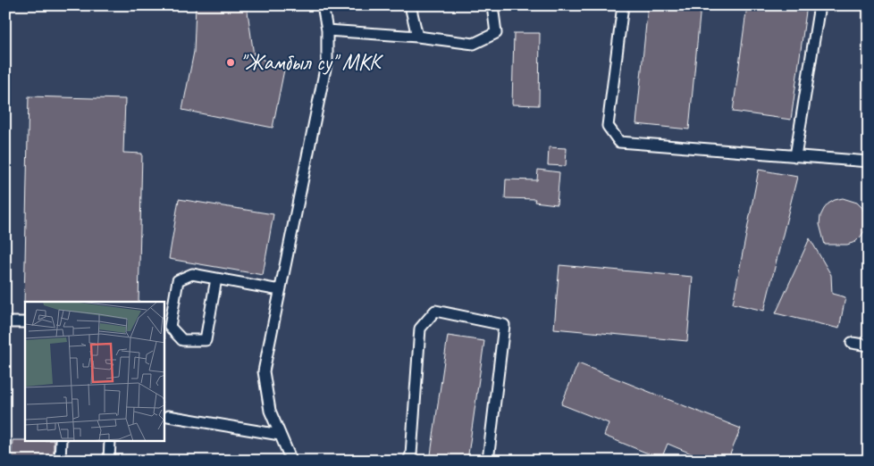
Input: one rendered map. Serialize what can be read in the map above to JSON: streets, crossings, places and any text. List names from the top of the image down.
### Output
{
  "places": ["\"Жамбыл су\" МКК"]
}
